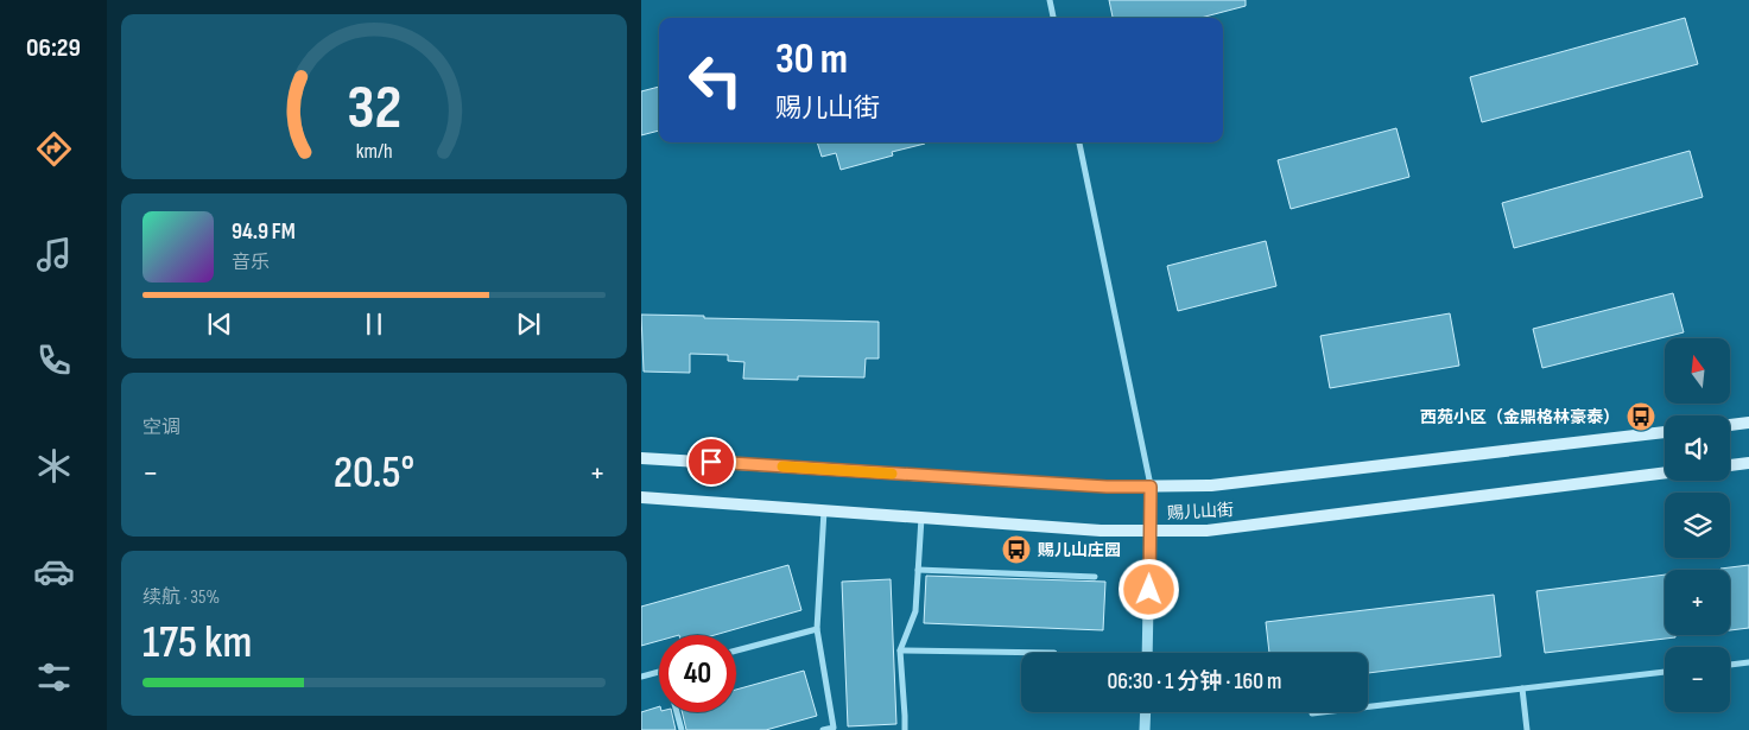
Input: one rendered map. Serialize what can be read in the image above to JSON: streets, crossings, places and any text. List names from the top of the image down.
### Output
{
  "streets": {
    "main road": ["赐儿山街"]
  },
  "places": {
    "bus stop": ["西苑小区（金鼎格林豪泰）", "赐儿山庄园"]
  },
  "north": "top",
  "page": {
    "tabs": "06:29",
    "turn": ["30 m", "赐儿山街"],
    "song": ["94.9 FM", "音乐"],
    "map_buttons": ["+", "−"],
    "tile": [
      "空调",
      ["续航 · 35%", "175 km"]
    ],
    "heat": ["−", "20.5°", "+"],
    "limit": "40",
    "trip": "06:30 · 1 分钟 · 160 m",
    "gauge": ["32", "km/h"]
  }
}
